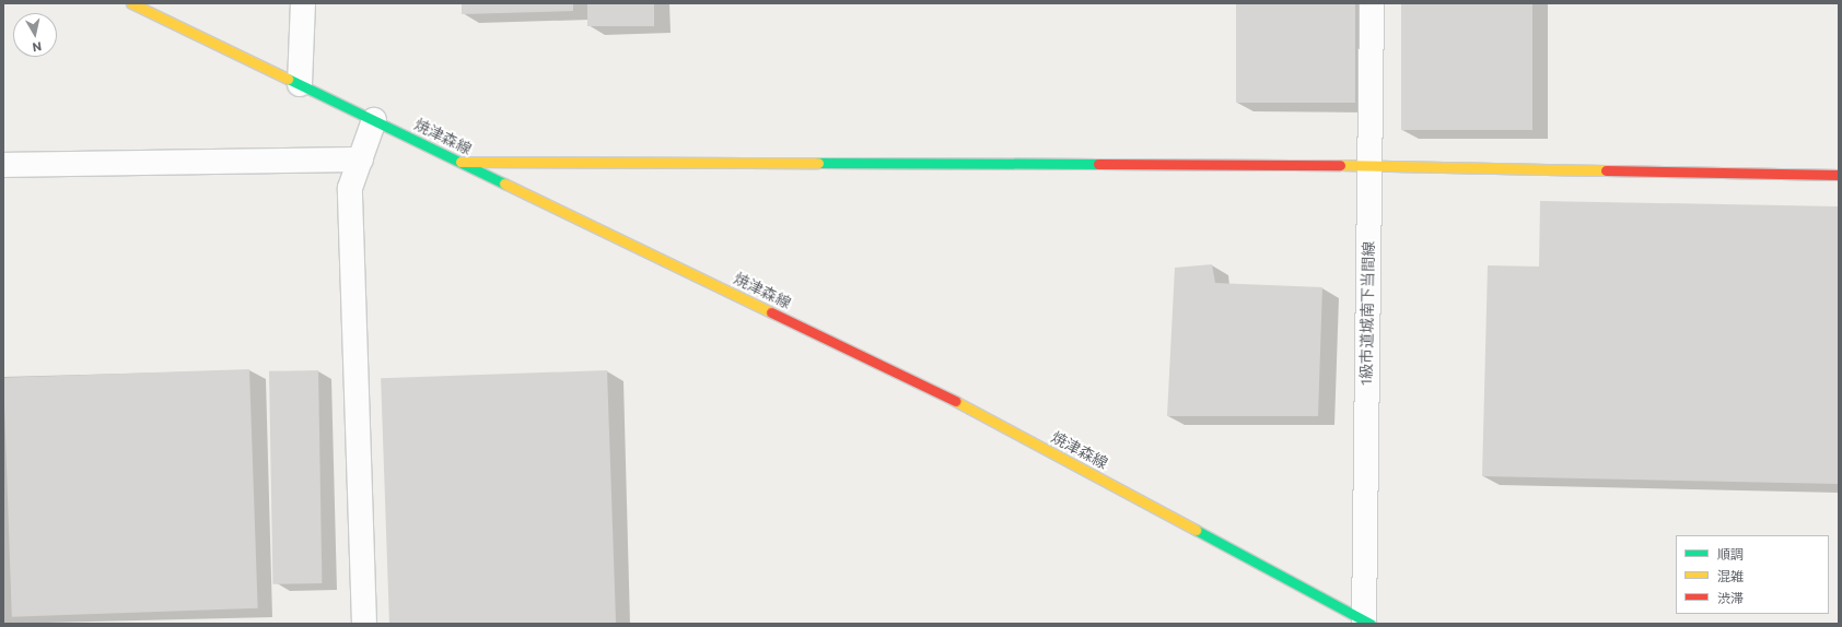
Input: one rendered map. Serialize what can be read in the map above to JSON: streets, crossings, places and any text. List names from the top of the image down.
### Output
{
  "streets": {
    "main road": ["焼津森線"],
    "street": ["1級市道城南下当間線"]
  },
  "crossings": [
    ["焼津森線", "1級市道城南下当間線"]
  ],
  "legend": ["順調", "混雑", "渋滞"],
  "north": "bottom"
}
